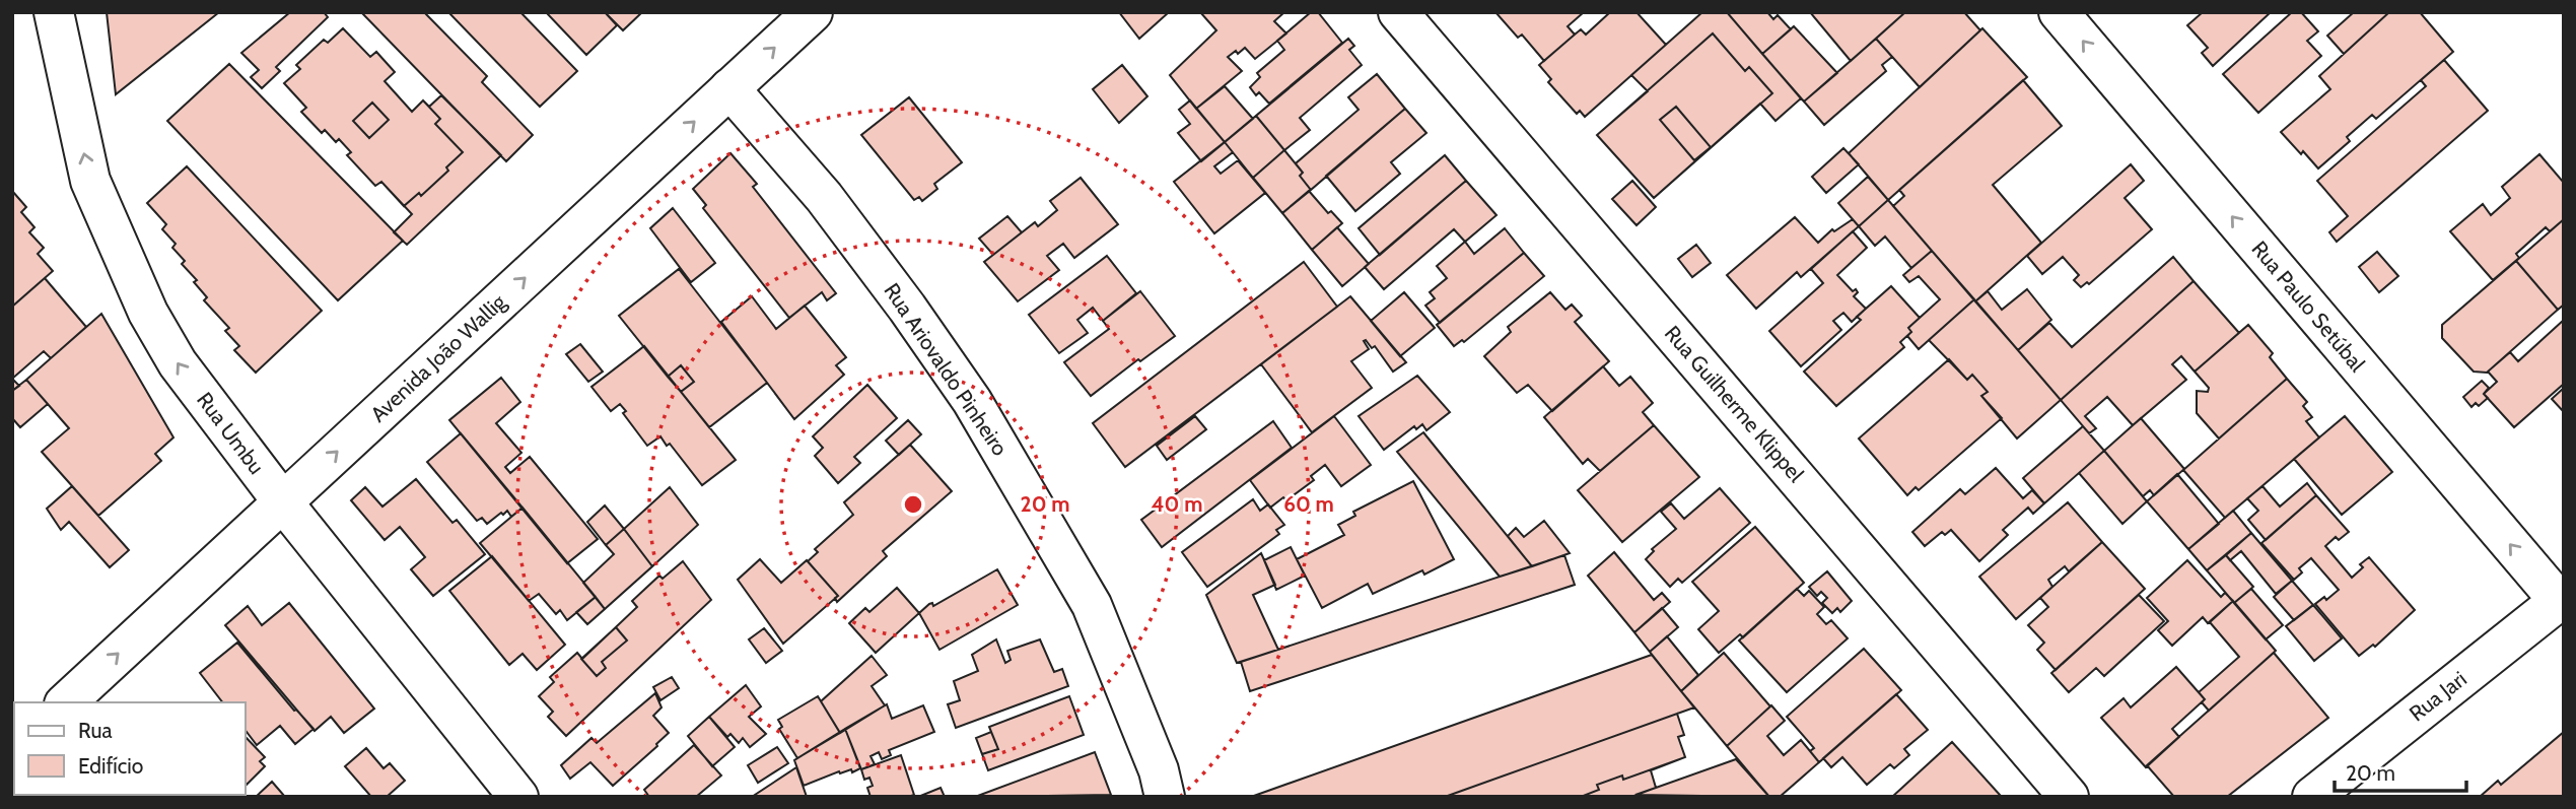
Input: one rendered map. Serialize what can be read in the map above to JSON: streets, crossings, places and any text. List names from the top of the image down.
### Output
{
  "streets": {
    "street": [
      "Rua Paulo Setúbal",
      "Avenida João Wallig",
      "Rua Ariovaldo Pinheiro",
      "Rua Guilherme Klippel",
      "Rua Umbu",
      "Rua Jari"
    ]
  },
  "crossings": [
    ["Rua Paulo Setúbal", "Rua Jari"],
    ["Avenida João Wallig", "Rua Ariovaldo Pinheiro"],
    ["Avenida João Wallig", "Rua Umbu"]
  ],
  "one_way": ["Rua Paulo Setúbal", "Avenida João Wallig", "Rua Umbu"],
  "legend": ["Rua", "Edifício"],
  "scale_bar": "20 m",
  "rings": ["20 m", "40 m", "60 m"]
}
